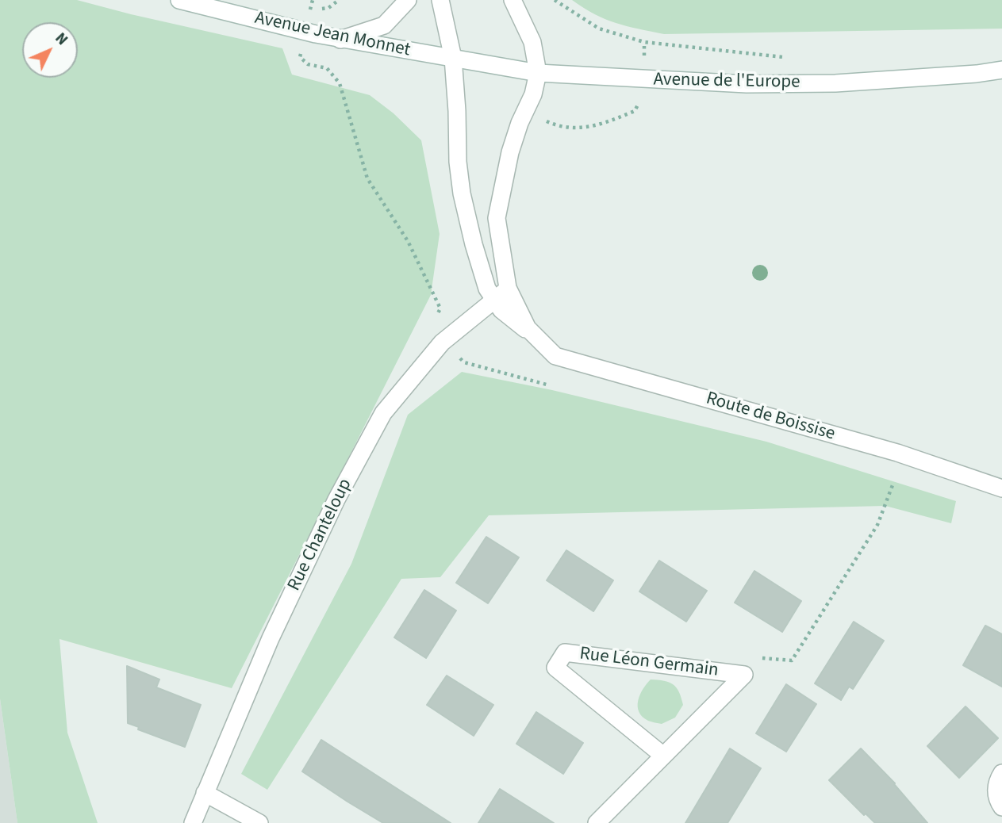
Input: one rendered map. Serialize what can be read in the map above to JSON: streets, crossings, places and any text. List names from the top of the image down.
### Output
{
  "streets": {
    "street": [
      "Avenue Jean Monnet",
      "Avenue de l'Europe",
      "Route de Boissise",
      "Rue Chanteloup",
      "Rue Léon Germain"
    ]
  },
  "crossings": [
    ["Avenue Jean Monnet", "Avenue de l'Europe"],
    ["Avenue Jean Monnet", "Route de Boissise"],
    ["Avenue de l'Europe", "Route de Boissise"],
    ["Route de Boissise", "Rue Chanteloup"]
  ],
  "north": "top right"
}
